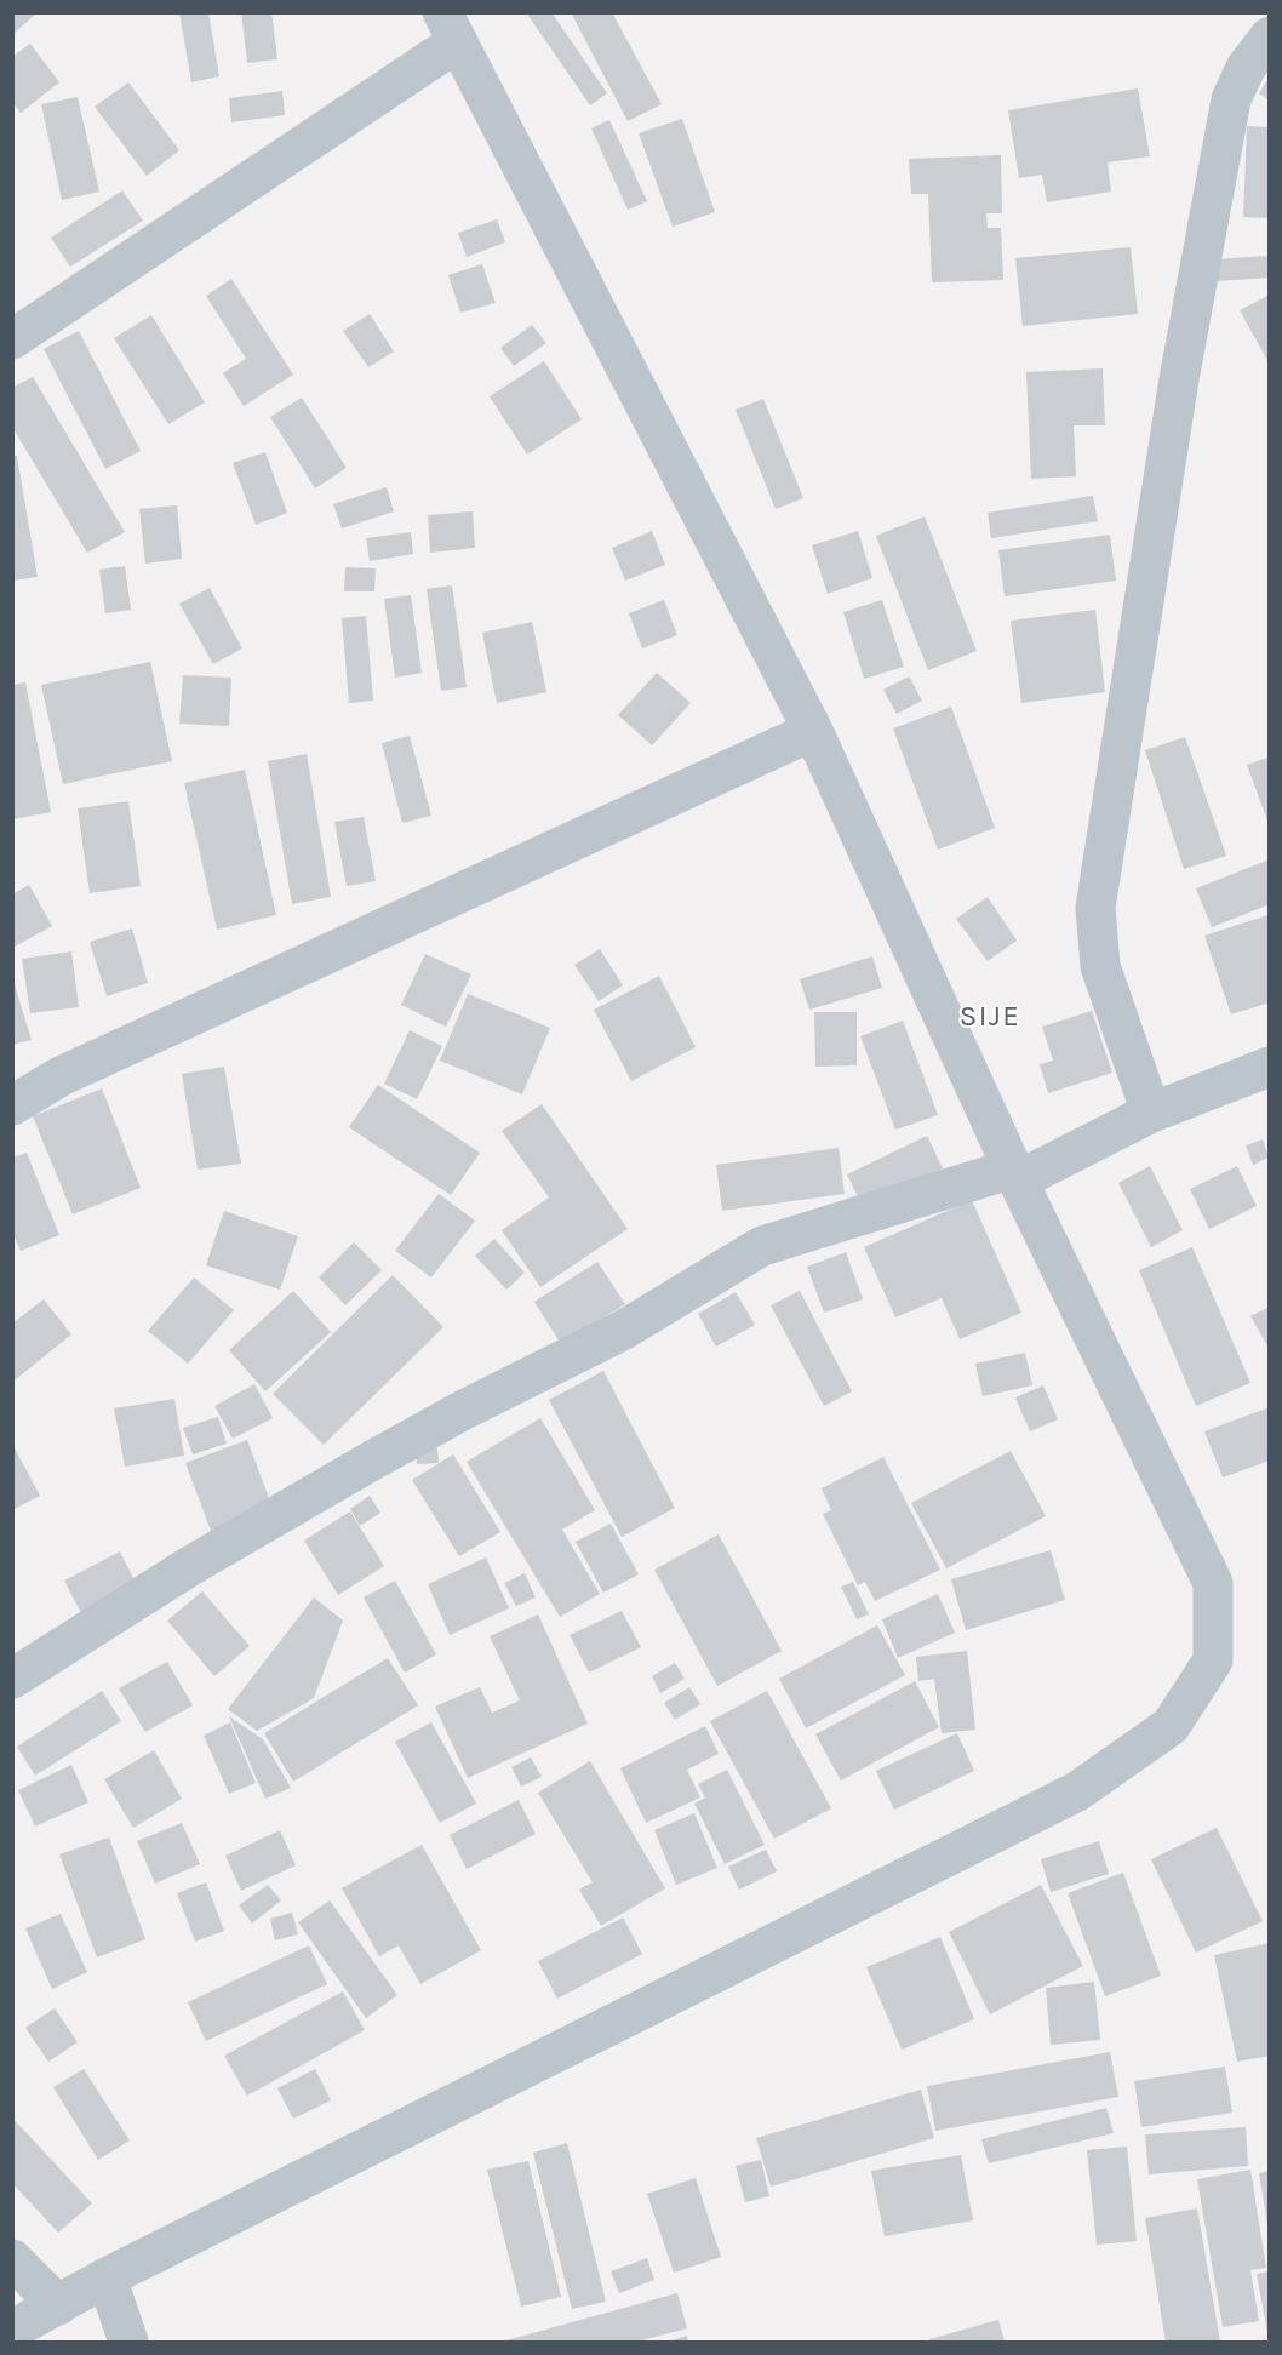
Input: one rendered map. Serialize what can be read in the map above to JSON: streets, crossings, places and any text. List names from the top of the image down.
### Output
{
  "districts": ["SIJE"]
}
